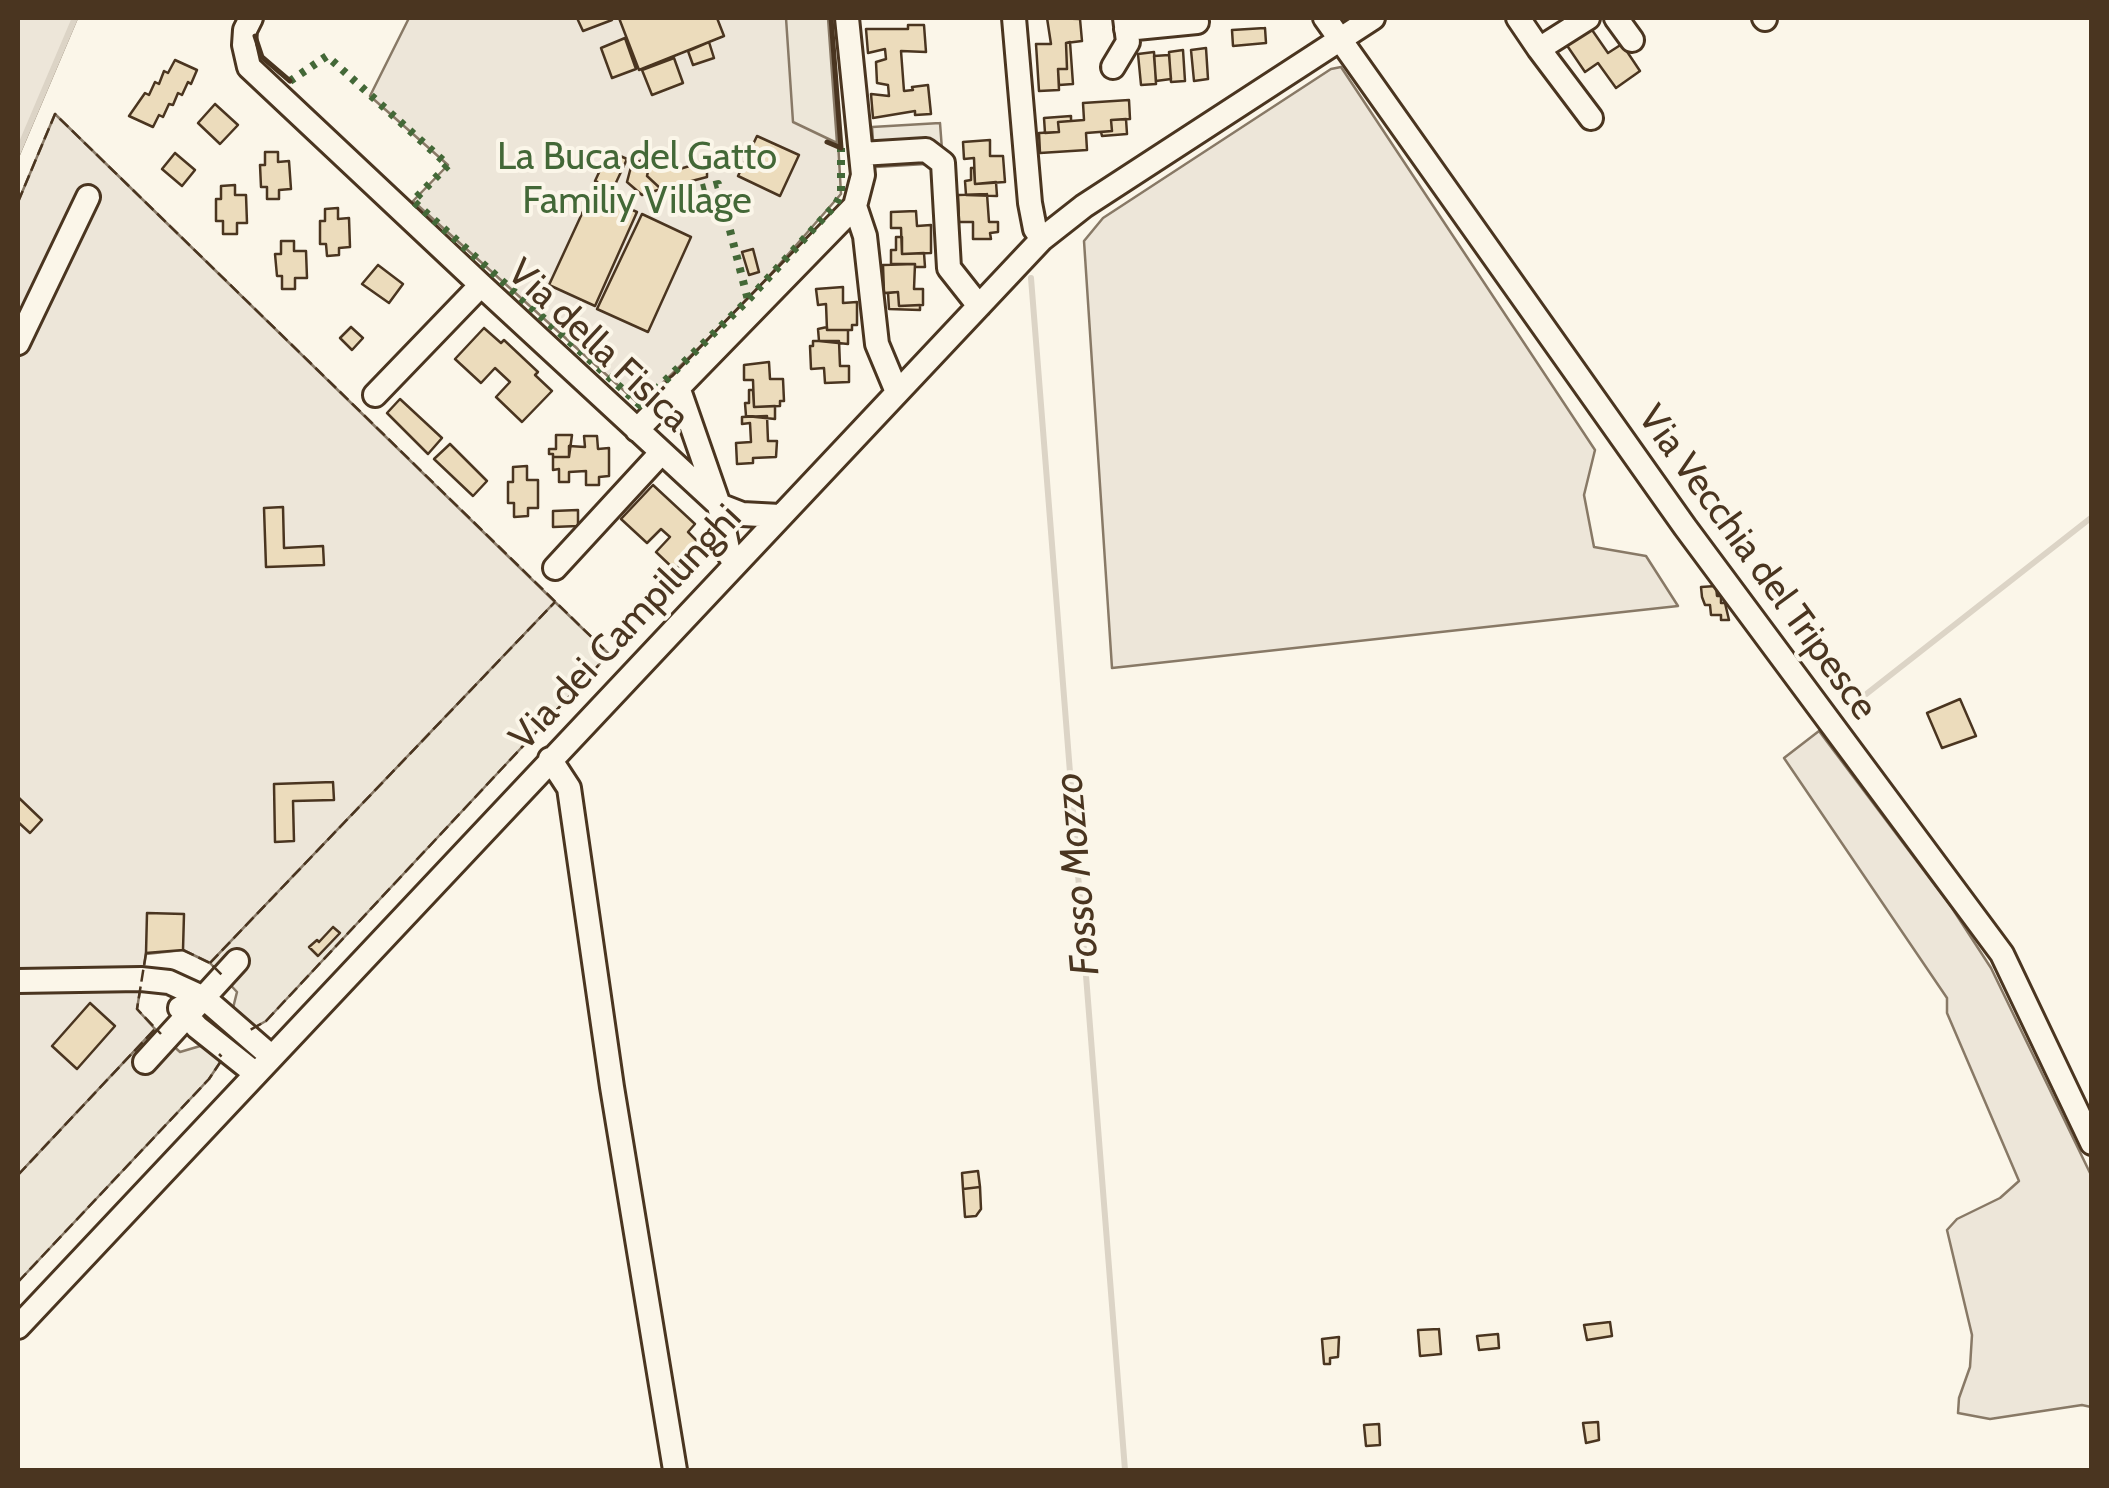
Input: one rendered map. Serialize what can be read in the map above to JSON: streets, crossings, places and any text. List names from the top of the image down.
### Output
{
  "streets": {
    "street": ["Via della Fisica", "Via Vecchia del Tripesce", "Via dei Campilunghi"]
  },
  "crossings": [
    ["Via Vecchia del Tripesce", "Via dei Campilunghi"]
  ],
  "water": ["Fosso Mozzo"],
  "parks": ["La Buca del Gatto Familiy Village"]
}
